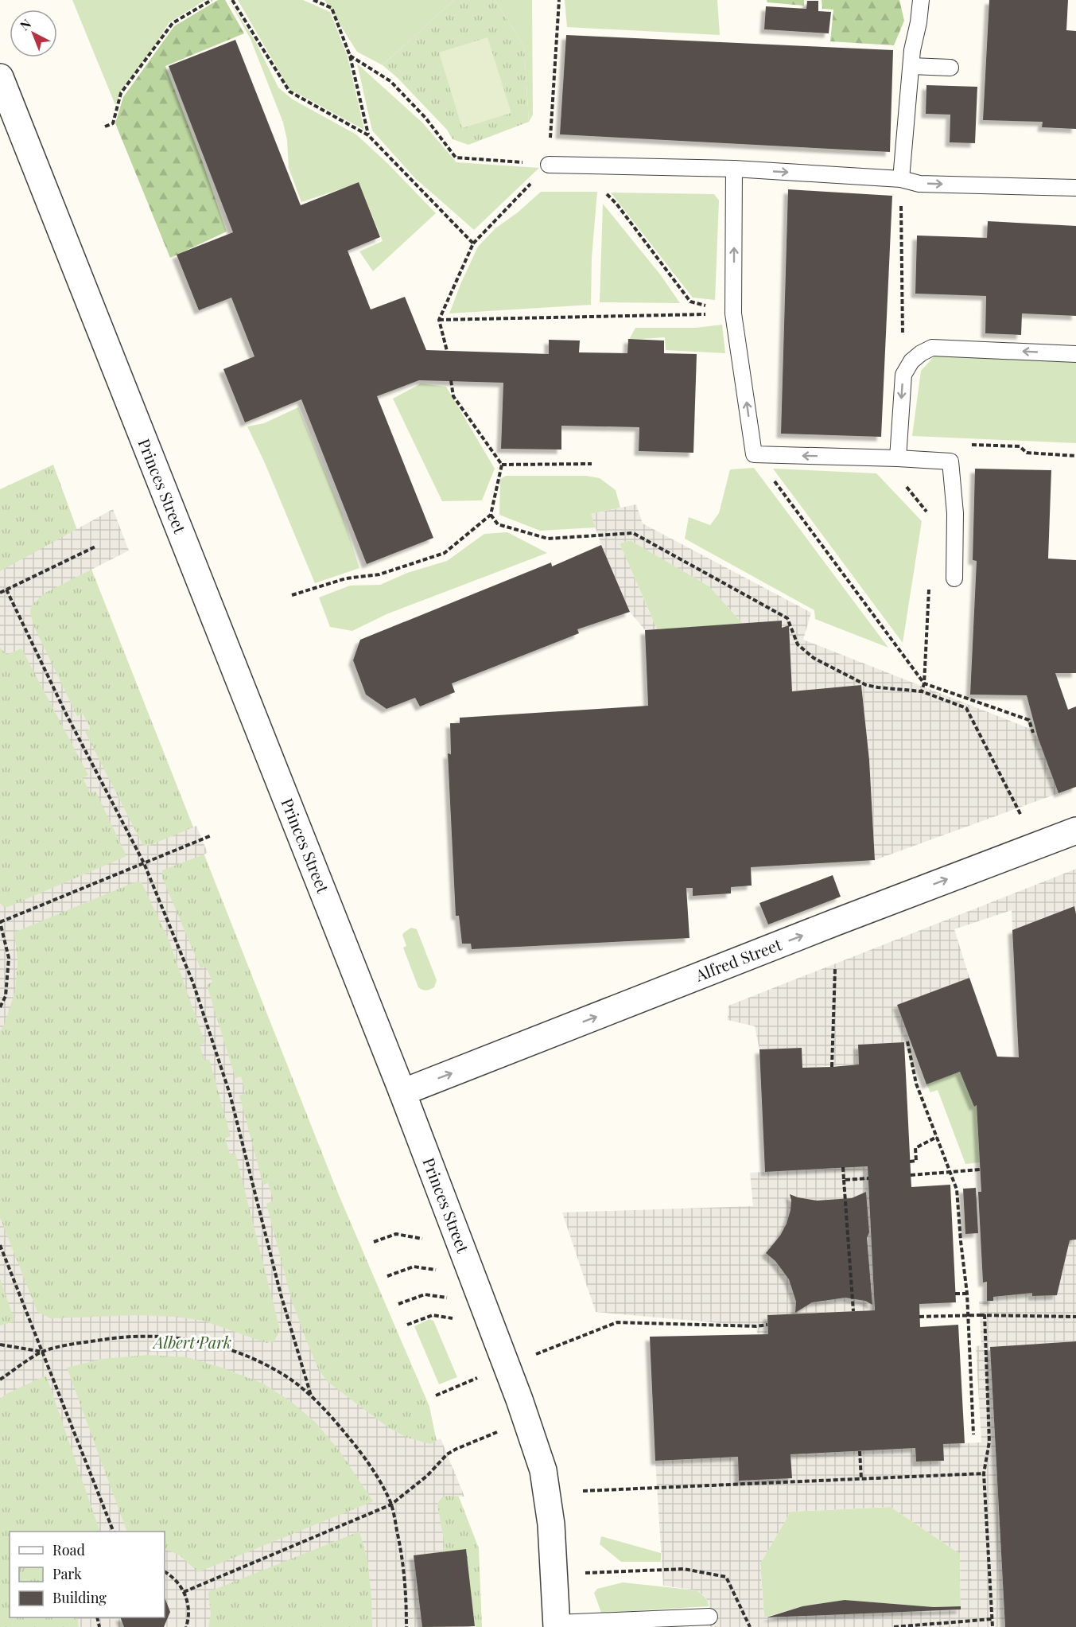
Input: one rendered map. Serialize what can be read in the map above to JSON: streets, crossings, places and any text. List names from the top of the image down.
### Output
{
  "streets": {
    "street": ["Princes Street", "Alfred Street"]
  },
  "crossings": [
    ["Princes Street", "Alfred Street"]
  ],
  "one_way": ["Alfred Street"],
  "parks": ["Albert Park"],
  "legend": ["Road", "Park", "Building"],
  "north": "top left"
}
